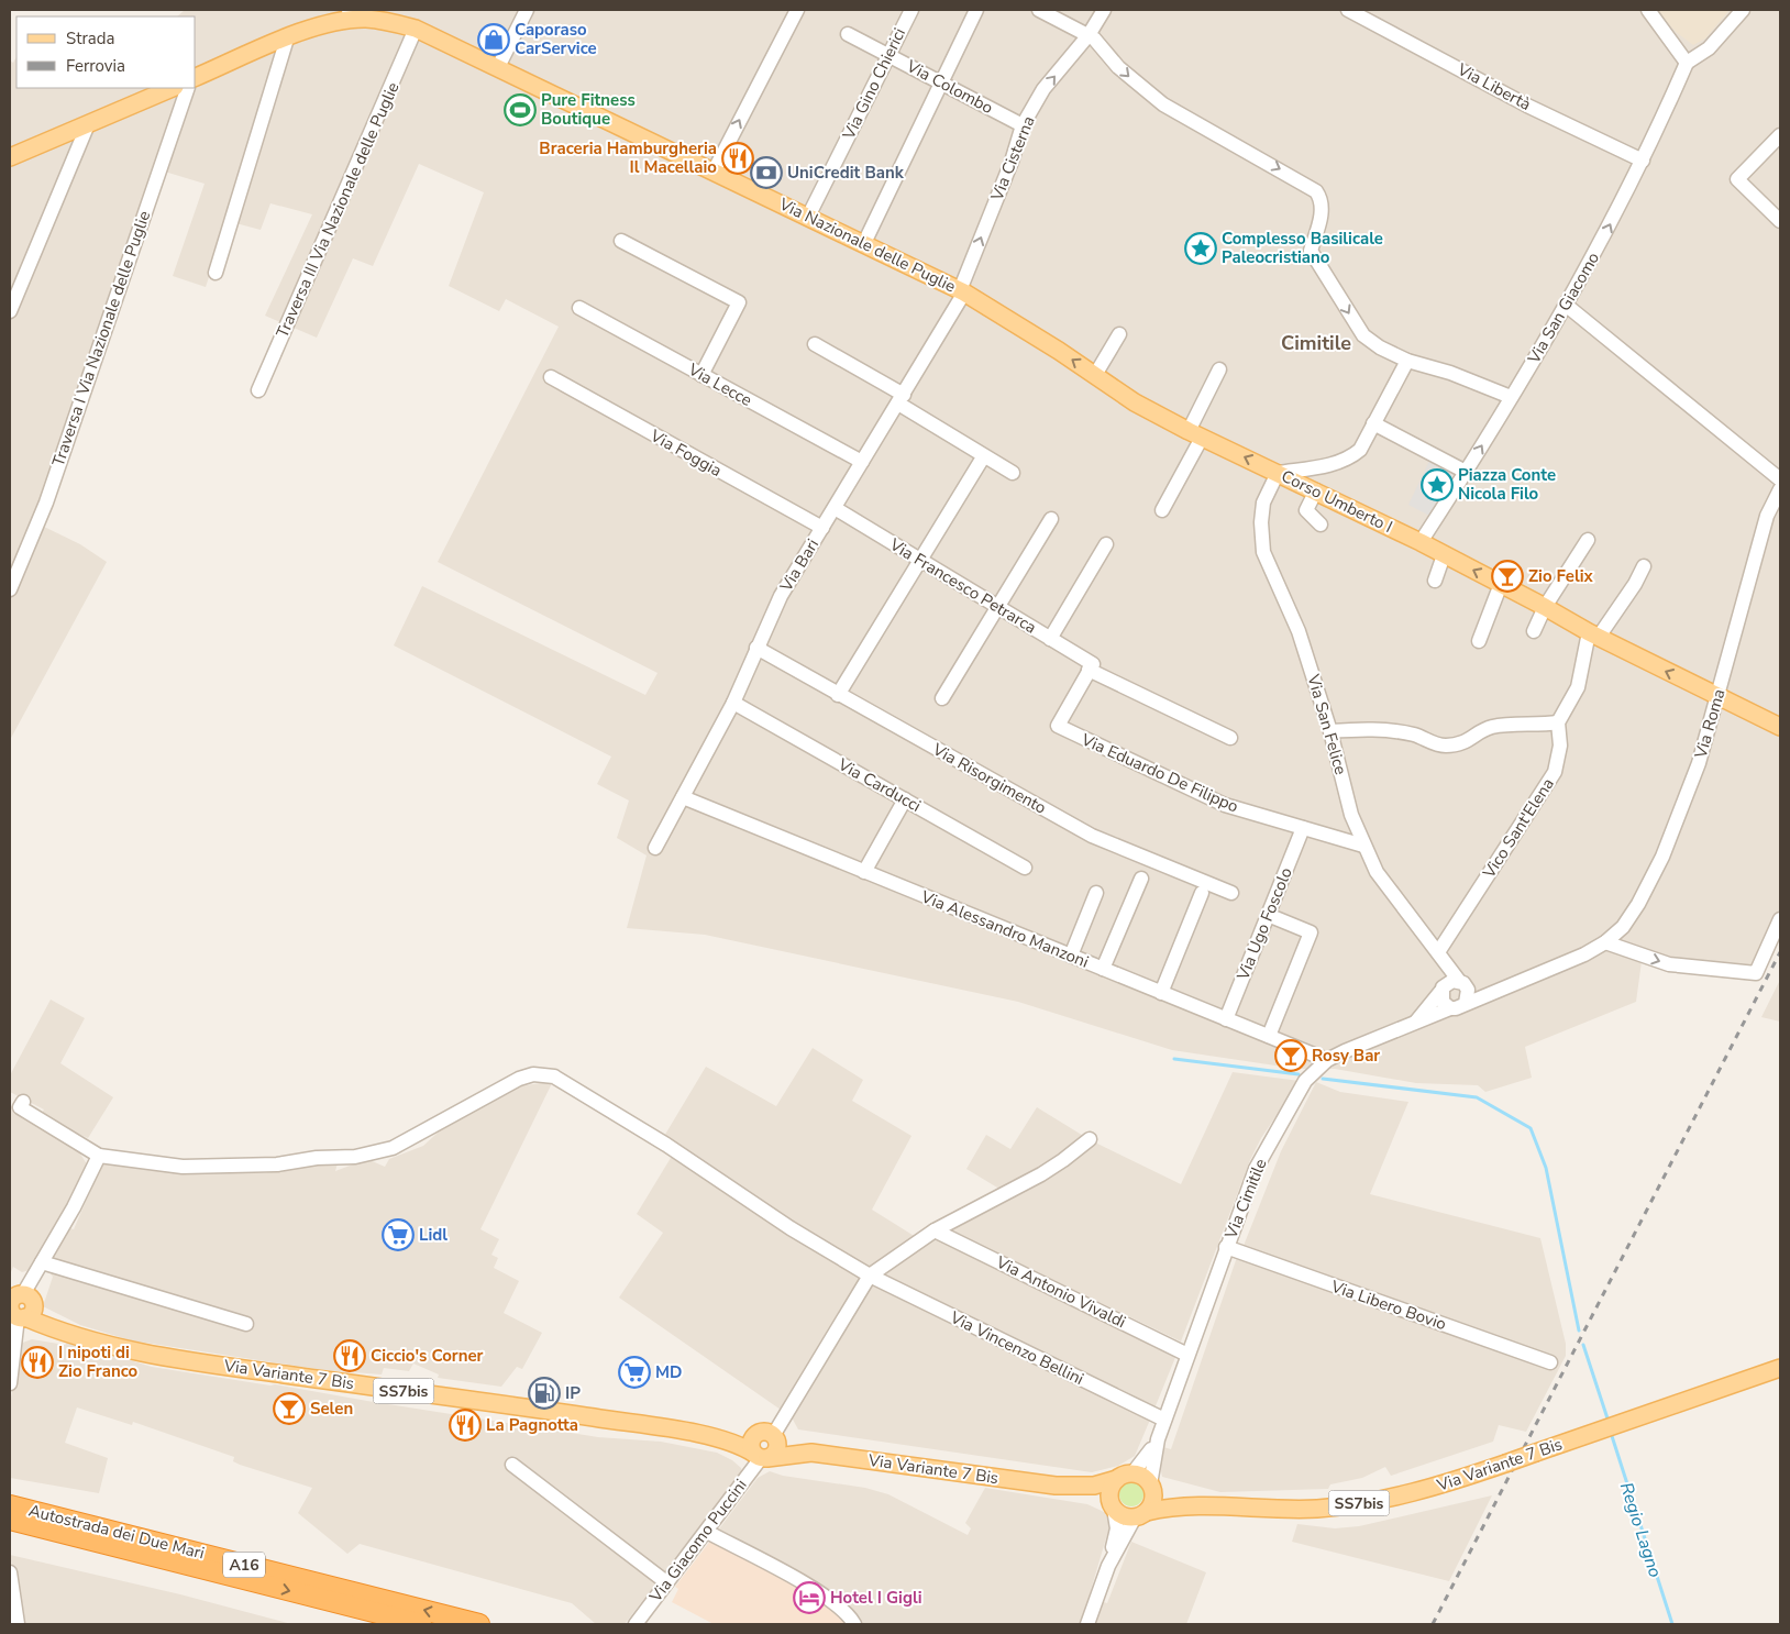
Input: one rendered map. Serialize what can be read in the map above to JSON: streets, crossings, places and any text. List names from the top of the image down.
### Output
{
  "streets": {
    "highway": ["Autostrada dei Due Mari", "A16"],
    "main road": [
      "Via Nazionale delle Puglie",
      "Corso Umberto I",
      "Via Variante 7 Bis",
      "SS7bis"
    ],
    "street": [
      "Via Gino Chierici",
      "Via Colombo",
      "Via Libertà",
      "Via Cisterna",
      "Traversa III Via Nazionale delle Puglie",
      "Via San Giacomo",
      "Traversa I Via Nazionale delle Puglie",
      "Via Lecce",
      "Via Foggia",
      "Via Bari",
      "Via Francesco Petrarca",
      "Via Roma",
      "Via San Felice",
      "Via Eduardo De Filippo",
      "Via Risorgimento",
      "Via Carducci",
      "Vico Sant'Elena",
      "Via Ugo Foscolo",
      "Via Alessandro Manzoni",
      "Via Cimitile",
      "Via Antonio Vivaldi",
      "Via Libero Bovio",
      "Via Vincenzo Bellini",
      "Via Giacomo Puccini"
    ]
  },
  "crossings": [
    ["Via Gino Chierici", "Via Colombo"],
    ["Via Gino Chierici", "Via Nazionale delle Puglie"],
    ["Via Colombo", "Via Cisterna"],
    ["Via Libertà", "Via San Giacomo"],
    ["Via Cisterna", "Via Nazionale delle Puglie"],
    ["Via Cisterna", "Corso Umberto I"],
    ["Via Cisterna", "Via Bari"],
    ["Traversa III Via Nazionale delle Puglie", "Via Nazionale delle Puglie"],
    ["Via Nazionale delle Puglie", "Corso Umberto I"],
    ["Via Nazionale delle Puglie", "Via Bari"],
    ["Via San Giacomo", "Corso Umberto I"],
    ["Via Lecce", "Via Bari"],
    ["Via Foggia", "Via Bari"],
    ["Corso Umberto I", "Via Bari"],
    ["Corso Umberto I", "Via Roma"],
    ["Corso Umberto I", "Via San Felice"],
    ["Corso Umberto I", "Vico Sant'Elena"],
    ["Via Bari", "Via Francesco Petrarca"],
    ["Via Bari", "Via Risorgimento"],
    ["Via Bari", "Via Carducci"],
    ["Via Bari", "Via Alessandro Manzoni"],
    ["Via Francesco Petrarca", "Via Eduardo De Filippo"],
    ["Via San Felice", "Via Eduardo De Filippo"],
    ["Via San Felice", "Vico Sant'Elena"],
    ["Via San Felice", "Via Cimitile"],
    ["Via Eduardo De Filippo", "Via Ugo Foscolo"],
    ["Via Ugo Foscolo", "Via Alessandro Manzoni"],
    ["Via Alessandro Manzoni", "Via Cimitile"],
    ["Via Cimitile", "Via Antonio Vivaldi"],
    ["Via Cimitile", "Via Libero Bovio"],
    ["Via Cimitile", "Via Vincenzo Bellini"],
    ["Via Cimitile", "Via Variante 7 Bis"],
    ["Via Cimitile", "SS7bis"],
    ["Via Variante 7 Bis", "SS7bis"],
    ["Via Variante 7 Bis", "Via Giacomo Puccini"]
  ],
  "one_way": ["Via San Giacomo", "Corso Umberto I"],
  "districts": ["Cimitile"],
  "water": ["Regio Lagno"],
  "places": {
    "shop": ["Caporaso CarService"],
    "sports": ["Pure Fitness Boutique"],
    "restaurant": [
      "Braceria Hamburgheria Il Macellaio",
      "Ciccio's Corner",
      "I nipoti di Zio Franco",
      "La Pagnotta"
    ],
    "bank": ["UniCredit Bank"],
    "place": ["Complesso Basilicale Paleocristiano", "Piazza Conte Nicola Filo"],
    "bar": ["Zio Felix", "Rosy Bar", "Selen"],
    "supermarket": ["Lidl", "MD"],
    "fuel station": ["IP"],
    "hotel": ["Hotel I Gigli"]
  },
  "legend": ["Strada", "Ferrovia"]
}
